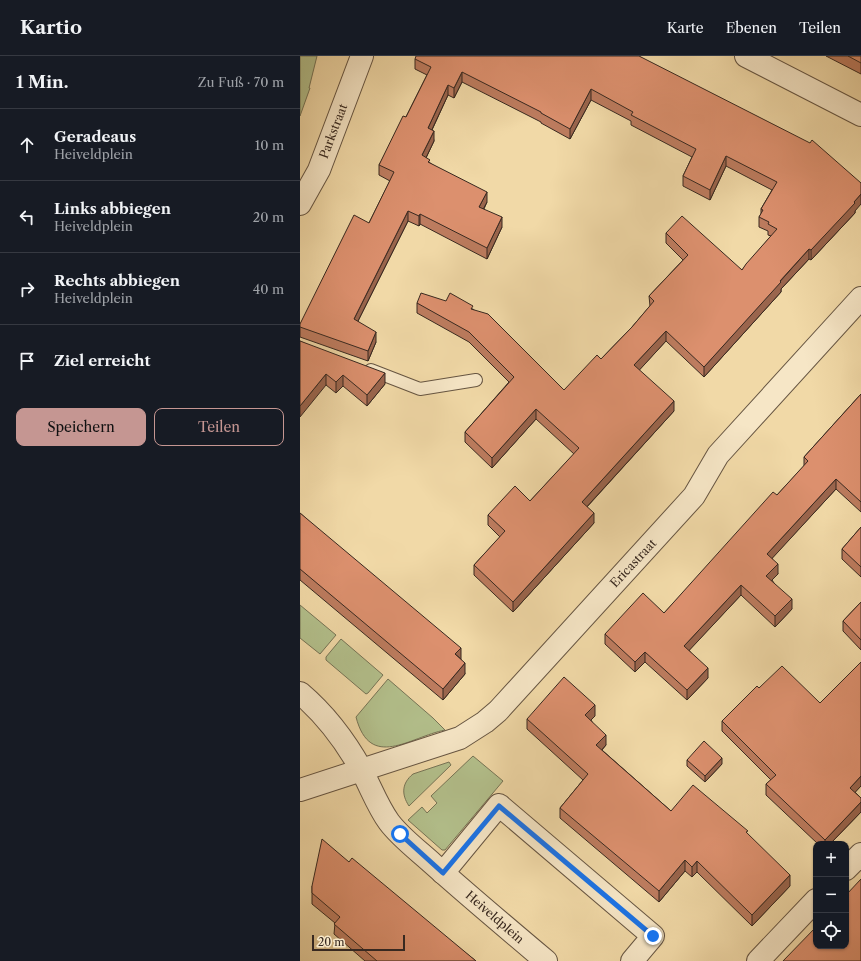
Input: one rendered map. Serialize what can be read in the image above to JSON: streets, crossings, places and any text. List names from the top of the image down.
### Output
{
  "streets": {
    "street": ["Parkstraat", "Ericastraat", "Heiveldplein"]
  },
  "crossings": [
    ["Ericastraat", "Heiveldplein"]
  ],
  "scale_bar": "20 m",
  "page": {
    "header": "Kartio",
    "nav": ["Karte", "Ebenen", "Teilen"],
    "heading": ["1 Min.", "Zu Fuß · 70 m"],
    "list": [
      ["Geradeaus", "Heiveldplein", "10 m"],
      ["Links abbiegen", "Heiveldplein", "20 m"],
      ["Rechts abbiegen", "Heiveldplein", "40 m"],
      "Ziel erreicht"
    ],
    "buttons": ["Speichern", "Teilen"],
    "map_buttons": ["+", "−"],
    "scale": "20 m"
  }
}
